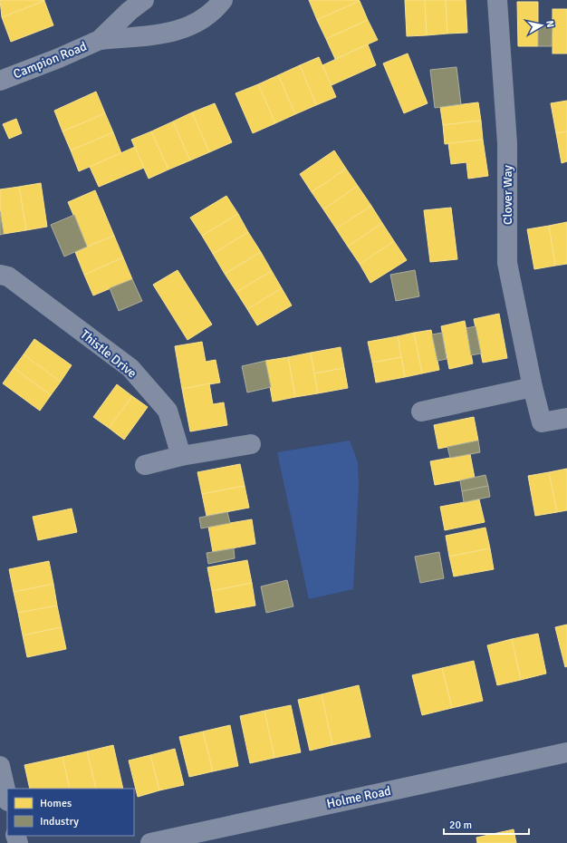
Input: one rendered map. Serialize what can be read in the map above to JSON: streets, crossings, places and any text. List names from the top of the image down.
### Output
{
  "streets": {
    "street": [
      "Campion Road",
      "Clover Way",
      "Thistle Drive",
      "Holme Road"
    ]
  },
  "legend": ["Homes", "Industry"],
  "scale_bar": "20 m",
  "north": "right"
}
